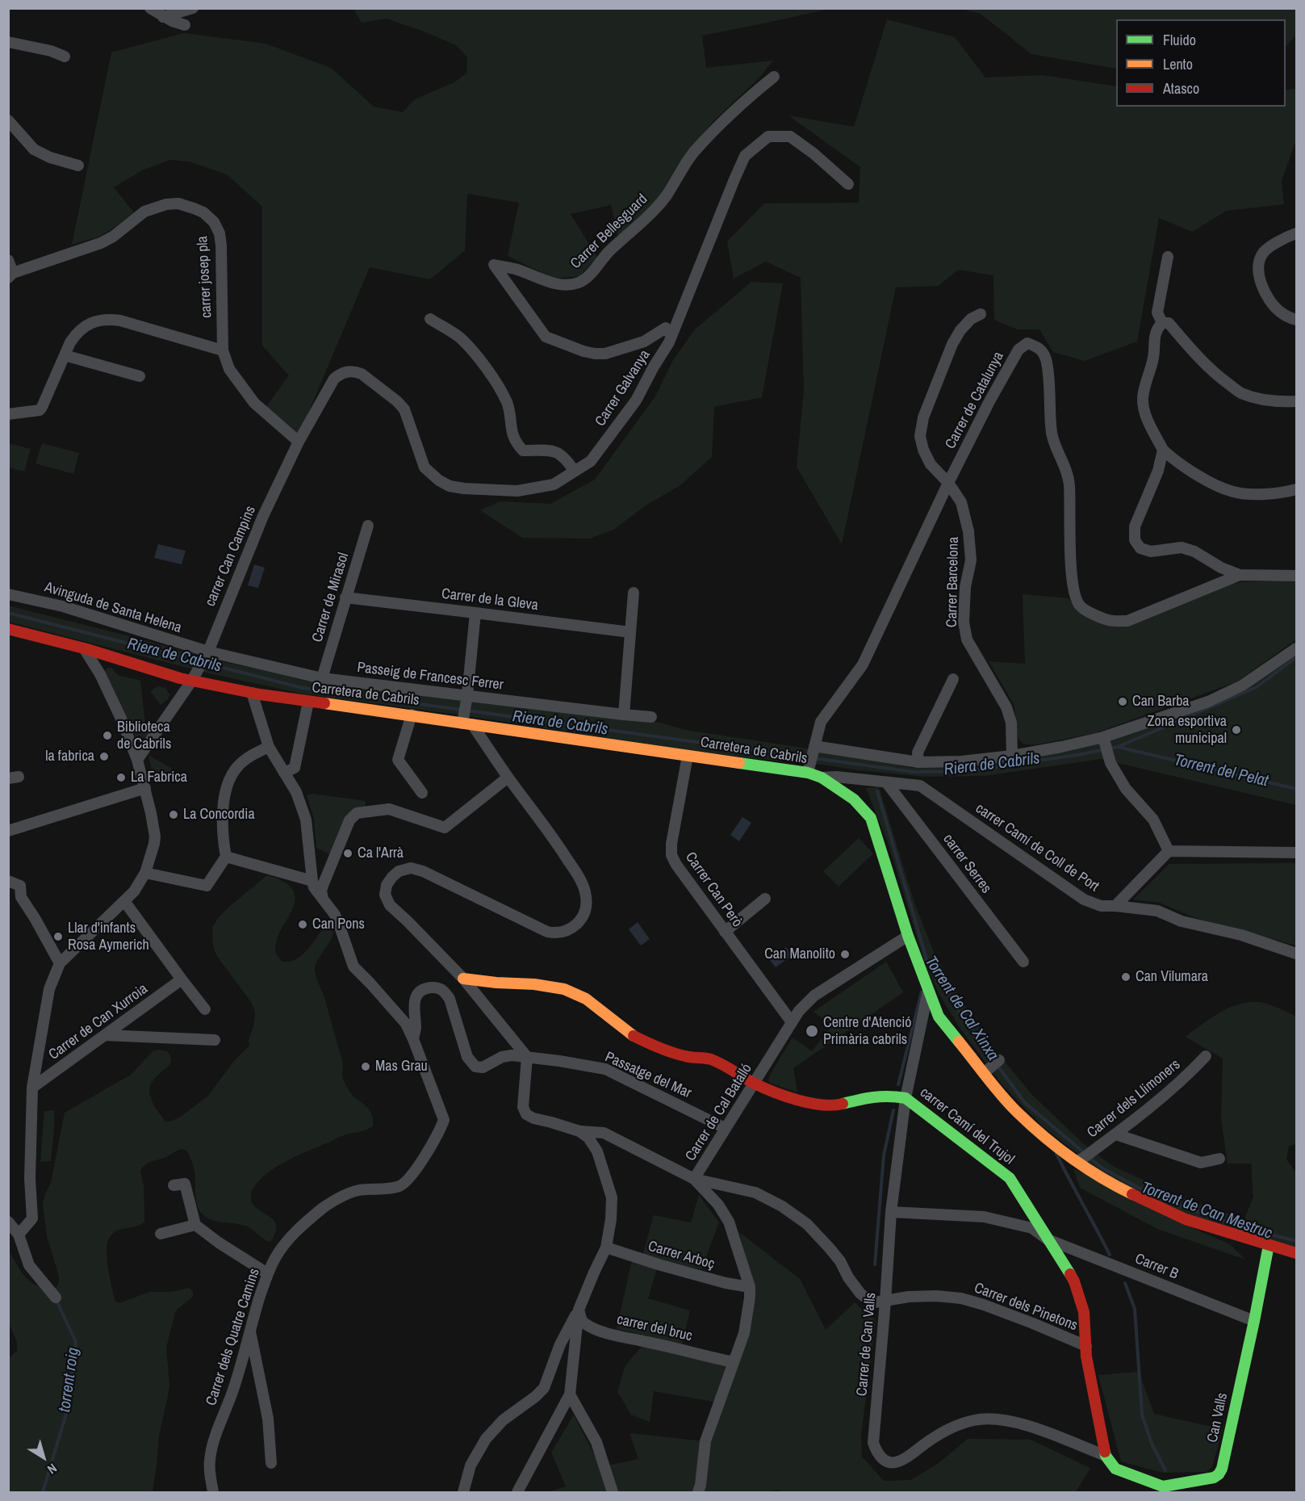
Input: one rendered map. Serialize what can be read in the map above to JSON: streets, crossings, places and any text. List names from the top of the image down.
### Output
{
  "streets": {
    "street": [
      "Carrer Bellesguard",
      "carrer josep pla",
      "Carrer Galvanya",
      "Carrer de Catalunya",
      "carrer Can Campins",
      "Carrer Barcelona",
      "Carrer de Mirasol",
      "Carrer de la Gleva",
      "Avinguda de Santa Helena",
      "Passeig de Francesc Ferrer",
      "Carretera de Cabrils",
      "carrer Camí de Coll de Port",
      "carrer Serres",
      "Carrer Can Però",
      "Carrer de Can Xurroia",
      "Passatge del Mar",
      "Carrer dels Llimoners",
      "Carrer de Cal Batalló",
      "carrer Camí del Trujol",
      "Carrer Arboç",
      "Carrer B",
      "Carrer dels Pinetons",
      "carrer del bruc",
      "Carrer dels Quatre Camins",
      "Carrer de Can Valls",
      "Can Valls"
    ]
  },
  "crossings": [
    ["Carrer Bellesguard", "Carrer Galvanya"],
    ["Carrer Galvanya", "carrer Can Campins"],
    ["Carrer de Catalunya", "Carrer Barcelona"],
    ["Carrer de Catalunya", "Carretera de Cabrils"],
    ["carrer Can Campins", "Avinguda de Santa Helena"],
    ["carrer Can Campins", "Passeig de Francesc Ferrer"],
    ["carrer Can Campins", "Carretera de Cabrils"],
    ["Carrer de Mirasol", "Carrer de la Gleva"],
    ["Carrer de Mirasol", "Passeig de Francesc Ferrer"],
    ["Avinguda de Santa Helena", "Passeig de Francesc Ferrer"],
    ["Carretera de Cabrils", "carrer Camí de Coll de Port"],
    ["Carretera de Cabrils", "Carrer Can Però"],
    ["Carretera de Cabrils", "Carrer dels Llimoners"],
    ["Carretera de Cabrils", "Carrer de Cal Batalló"],
    ["Carretera de Cabrils", "Carrer dels Quatre Camins"],
    ["Carretera de Cabrils", "Carrer de Can Valls"],
    ["Carretera de Cabrils", "Can Valls"],
    ["carrer Camí de Coll de Port", "carrer Serres"],
    ["Carrer Can Però", "Carrer de Cal Batalló"],
    ["Passatge del Mar", "Carrer de Cal Batalló"],
    ["Passatge del Mar", "Carrer dels Pinetons"],
    ["Passatge del Mar", "Carrer dels Quatre Camins"],
    ["Carrer de Cal Batalló", "carrer Camí del Trujol"],
    ["Carrer de Cal Batalló", "Carrer Arboç"],
    ["Carrer de Cal Batalló", "Carrer dels Pinetons"],
    ["Carrer de Cal Batalló", "carrer del bruc"],
    ["carrer Camí del Trujol", "Carrer B"],
    ["carrer Camí del Trujol", "Carrer dels Pinetons"],
    ["carrer Camí del Trujol", "Carrer de Can Valls"],
    ["carrer Camí del Trujol", "Can Valls"],
    ["Carrer B", "Carrer de Can Valls"],
    ["Carrer B", "Can Valls"],
    ["Carrer dels Pinetons", "Carrer de Can Valls"],
    ["Carrer de Can Valls", "Can Valls"]
  ],
  "water": [
    "Riera de Cabrils",
    "Torrent del Pelat",
    "Torrent de Cal Xinxa",
    "Torrent de Can Mestruc",
    "torrent roig"
  ],
  "places": [
    "Can Barba",
    "Zona esportiva municipal",
    "Biblioteca de Cabrils",
    "la fabrica",
    "La Fabrica",
    "La Concordia",
    "Ca l'Arrà",
    "Can Pons",
    "Llar d'infants Rosa Aymerich",
    "Can Manolito",
    "Can Vilumara",
    "Centre d'Atenció Primària cabrils",
    "Mas Grau"
  ],
  "legend": ["Fluido", "Lento", "Atasco"],
  "north": "bottom right"
}
